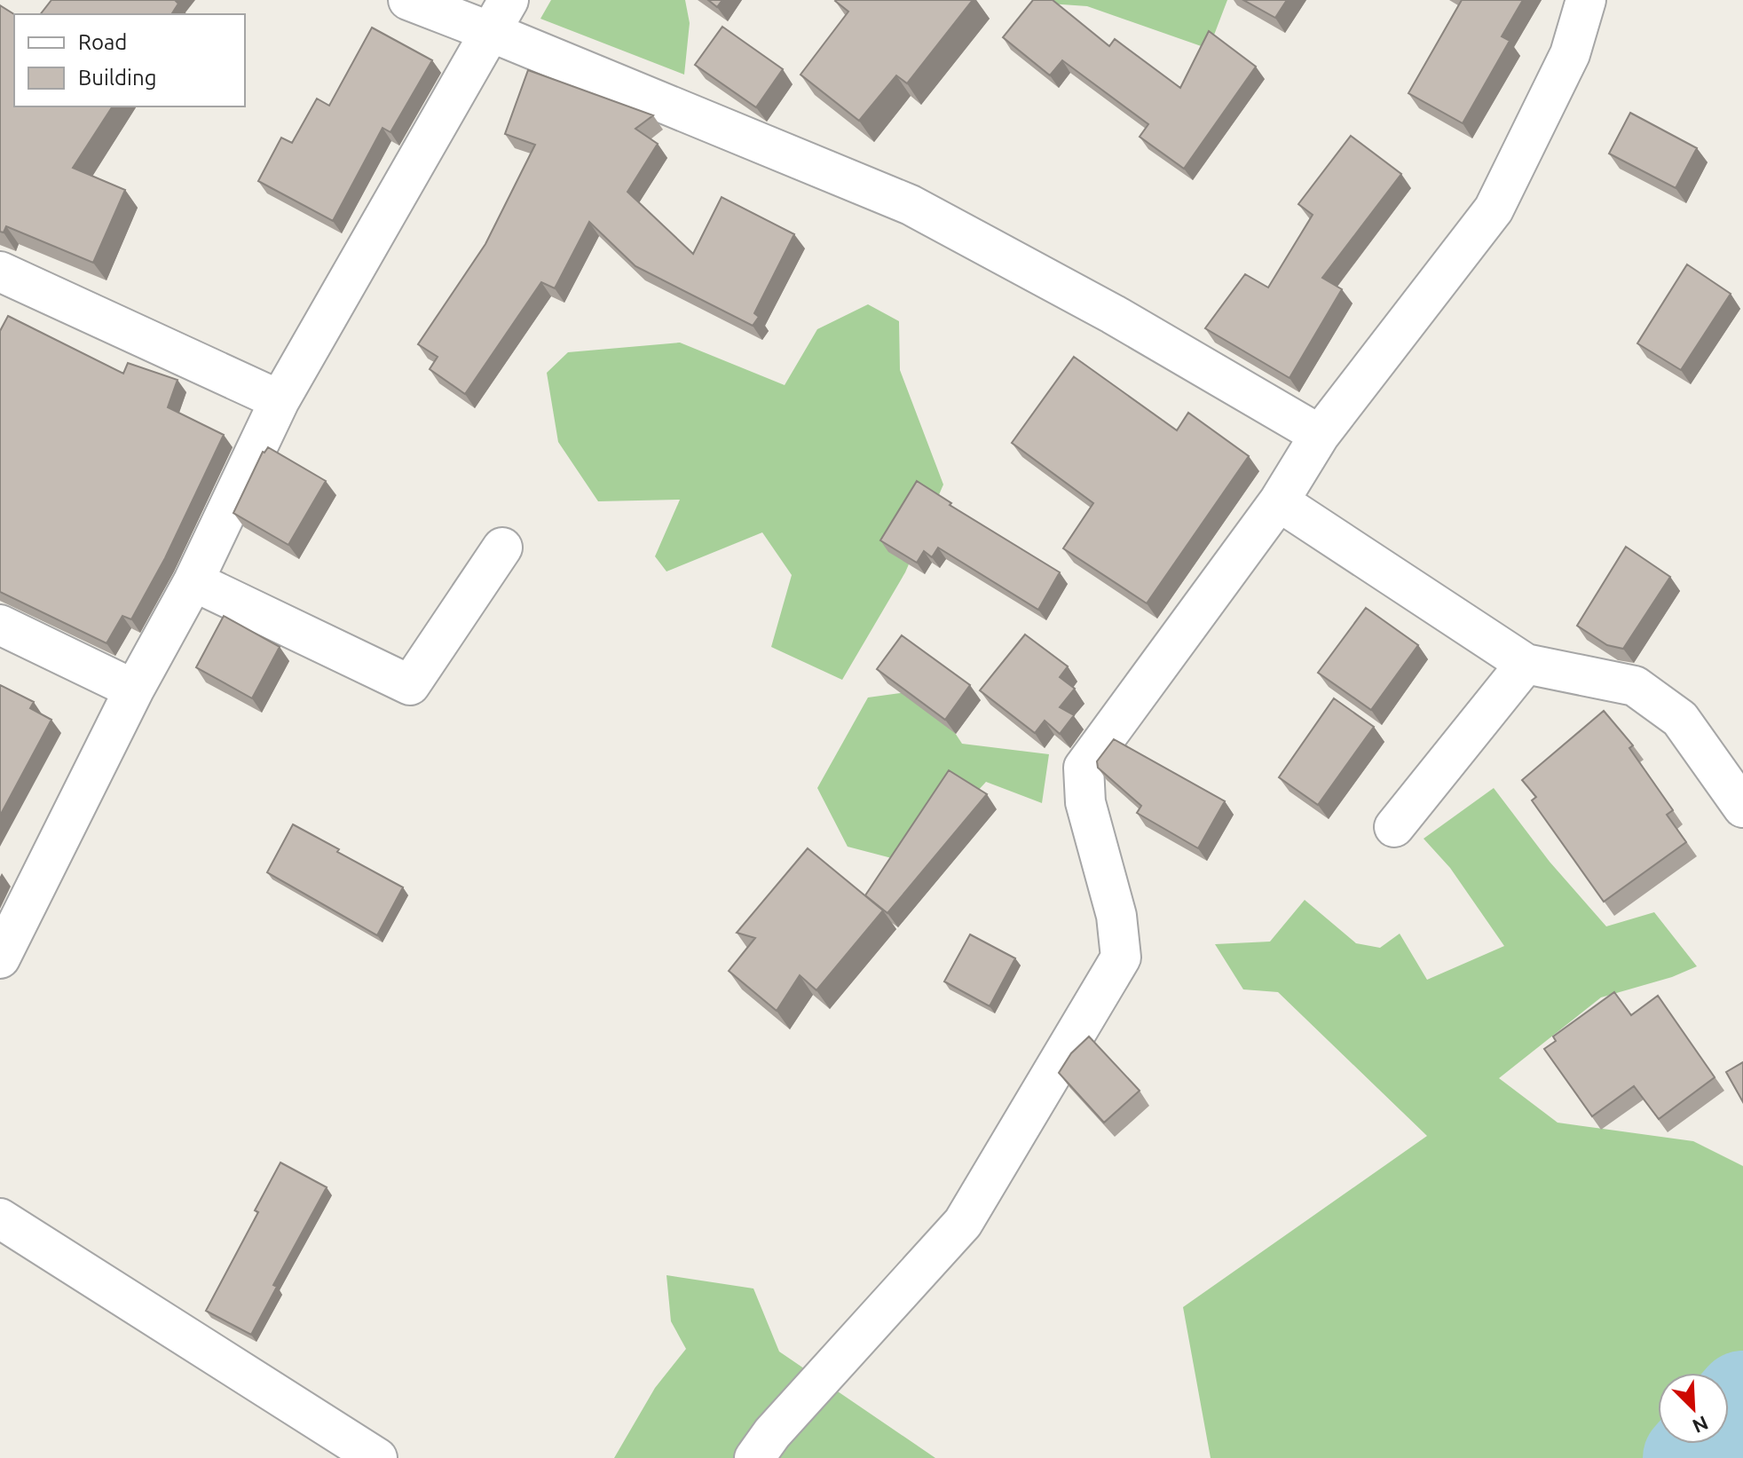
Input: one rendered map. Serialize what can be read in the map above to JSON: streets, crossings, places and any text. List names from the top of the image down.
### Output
{
  "legend": ["Road", "Building"],
  "north": "bottom right"
}
